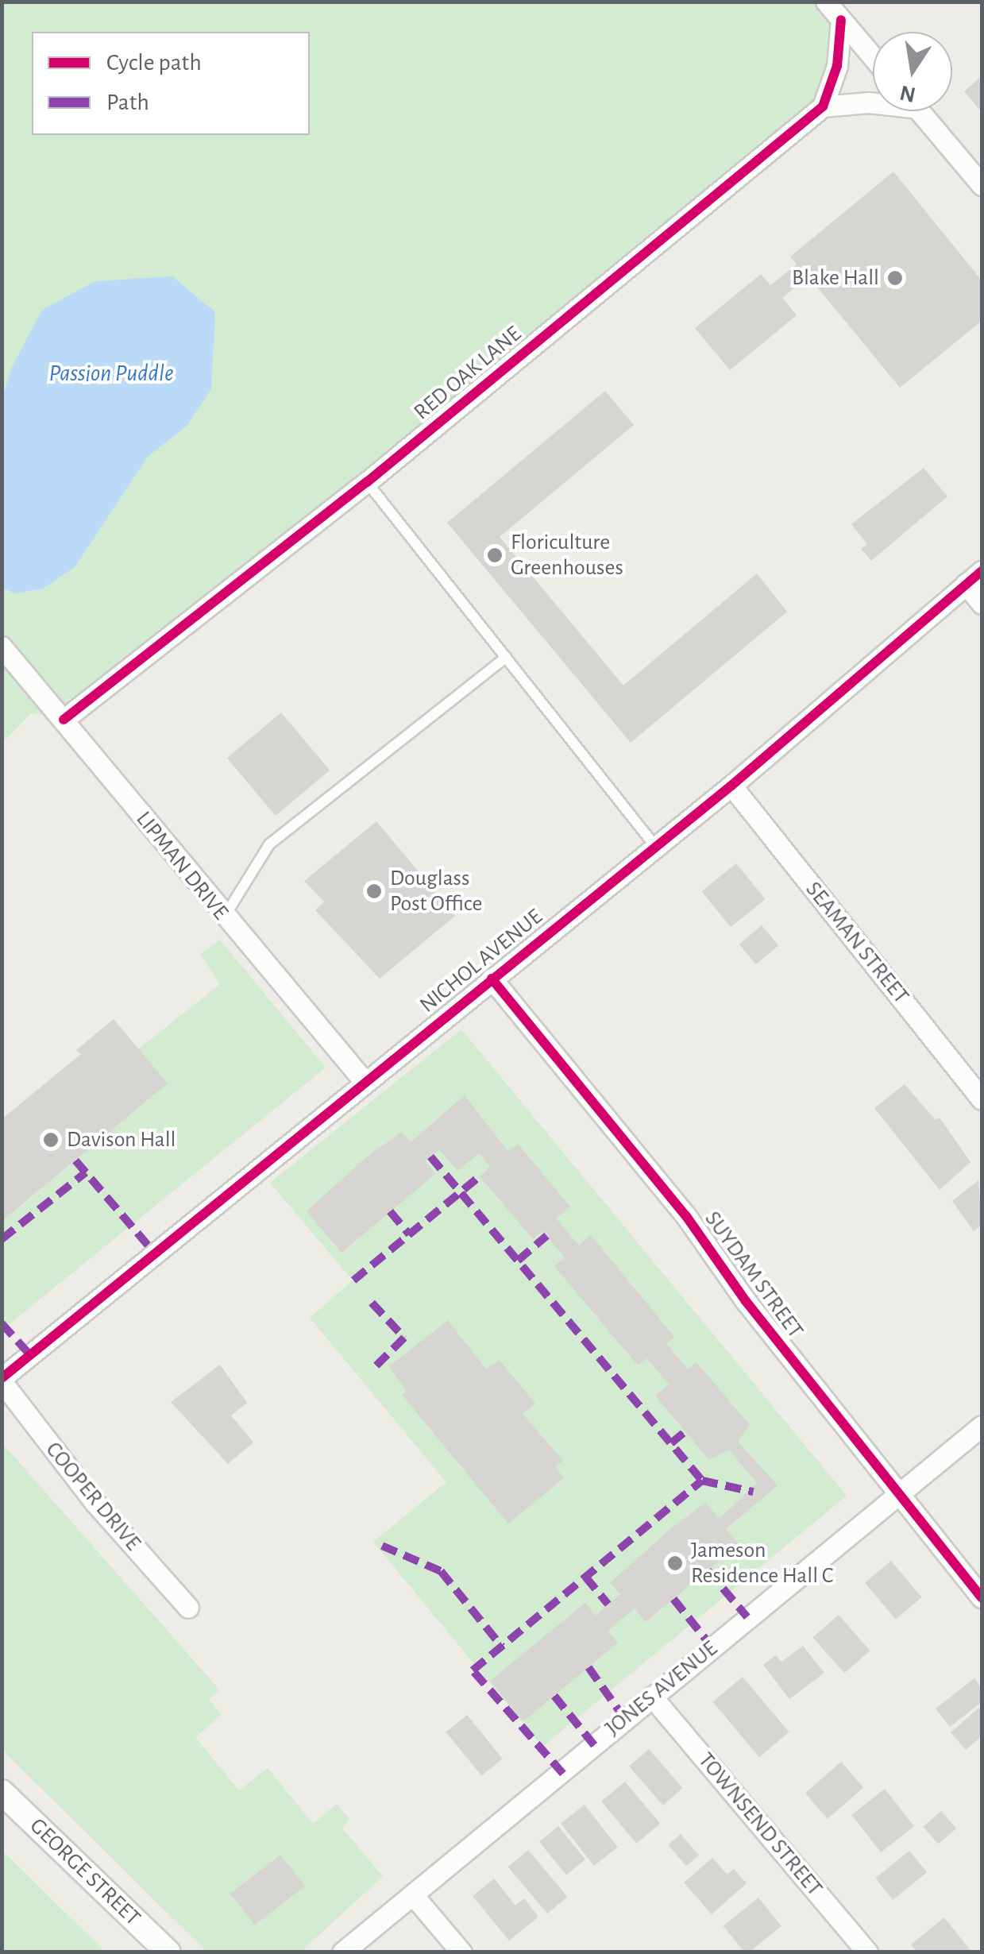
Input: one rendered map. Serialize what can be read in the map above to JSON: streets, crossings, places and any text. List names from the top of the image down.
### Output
{
  "streets": {
    "street": [
      "RED OAK LANE",
      "LIPMAN DRIVE",
      "SEAMAN STREET",
      "NICHOL AVENUE",
      "SUYDAM STREET",
      "COOPER DRIVE",
      "JONES AVENUE",
      "TOWNSEND STREET",
      "GEORGE STREET"
    ]
  },
  "crossings": [
    ["RED OAK LANE", "LIPMAN DRIVE"],
    ["LIPMAN DRIVE", "NICHOL AVENUE"],
    ["SEAMAN STREET", "NICHOL AVENUE"],
    ["NICHOL AVENUE", "SUYDAM STREET"],
    ["NICHOL AVENUE", "COOPER DRIVE"],
    ["SUYDAM STREET", "JONES AVENUE"],
    ["JONES AVENUE", "TOWNSEND STREET"]
  ],
  "water": ["Passion Puddle"],
  "places": [
    "Blake Hall",
    "Floriculture Greenhouses",
    "Douglass Post Office",
    "Davison Hall",
    "Jameson Residence Hall C"
  ],
  "legend": ["Cycle path", "Path"],
  "north": "bottom"
}
